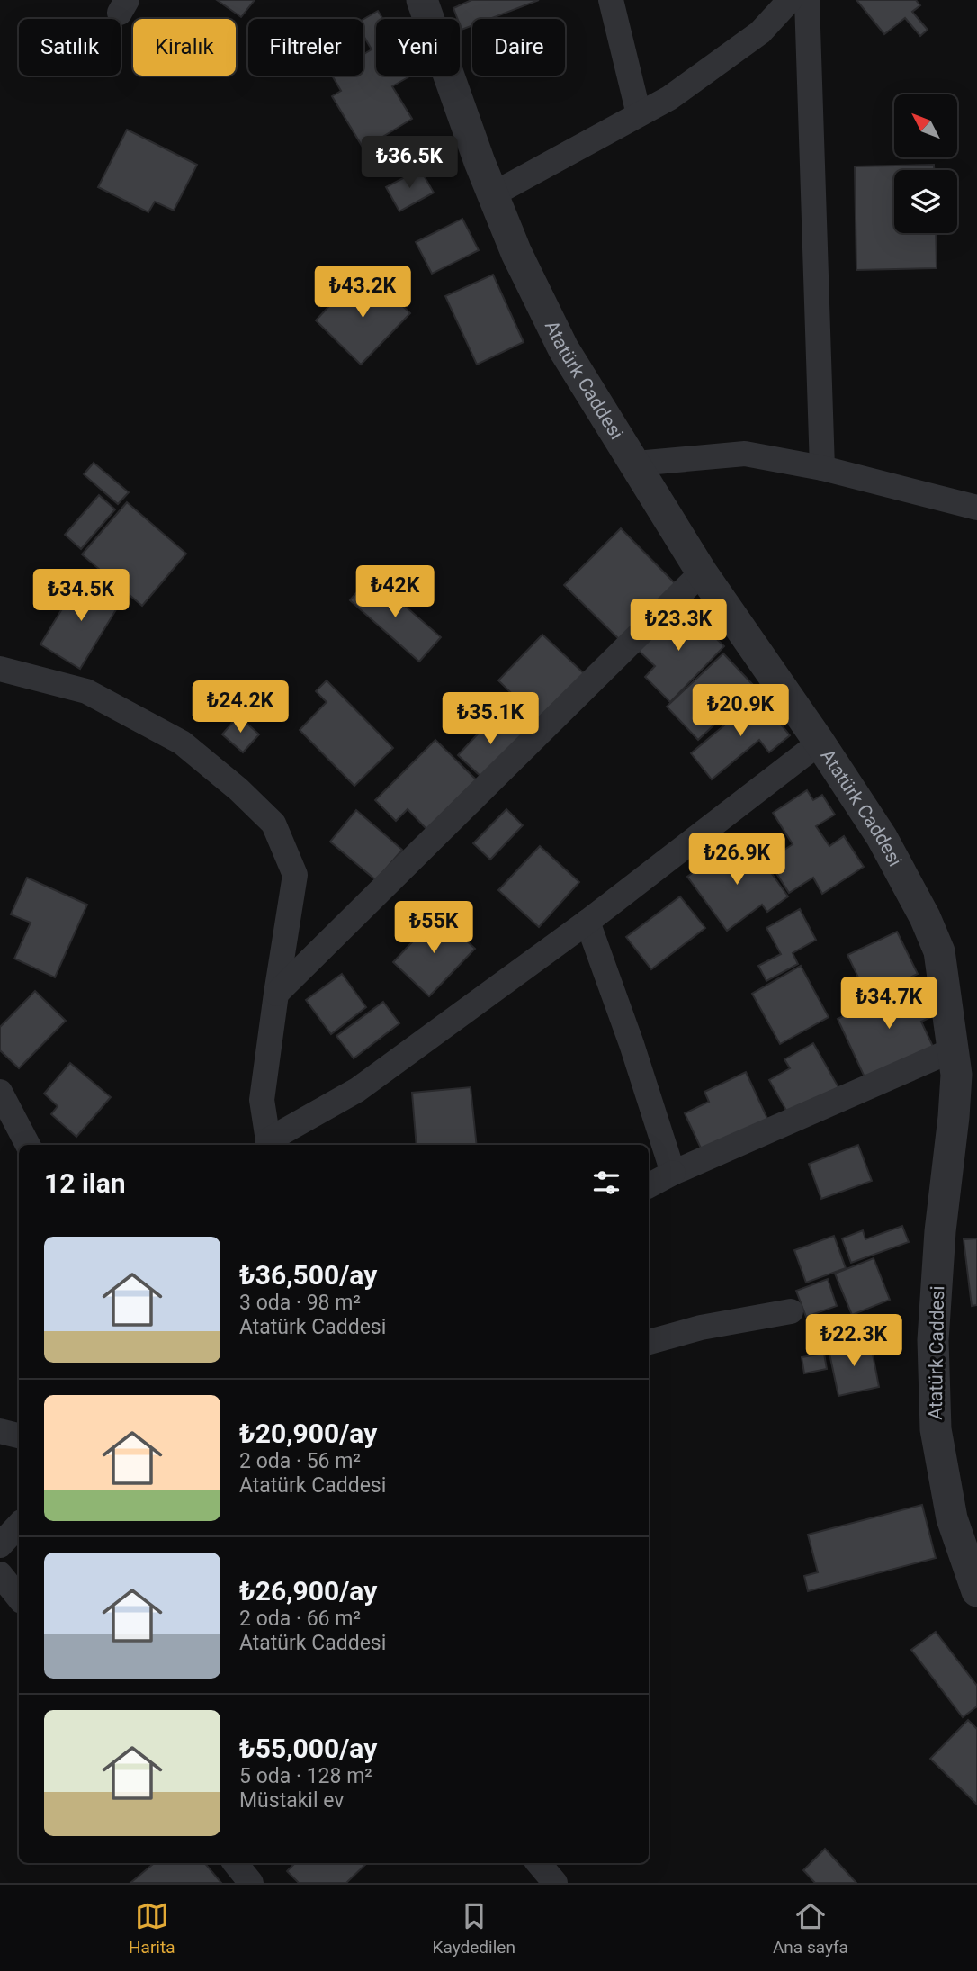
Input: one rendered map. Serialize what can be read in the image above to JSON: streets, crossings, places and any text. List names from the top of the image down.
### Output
{
  "streets": {
    "street": ["Atatürk Caddesi"]
  },
  "north": "top left",
  "page": {
    "chip": [
      "Satılık",
      "Kiralık",
      "Filtreler",
      "Yeni",
      "Daire"
    ],
    "price": [
      "₺36.5K",
      "₺43.2K",
      "₺42K",
      "₺34.5K",
      "₺23.3K",
      "₺24.2K",
      "₺20.9K",
      "₺35.1K",
      "₺26.9K",
      "₺55K",
      "₺34.7K",
      "₺22.3K"
    ],
    "heading": "12 ilan",
    "list": [
      {
        "name": "₺36,500/ay",
        "note": "3 oda · 98 m² · Atatürk Caddesi"
      },
      {
        "name": "₺20,900/ay",
        "note": "2 oda · 56 m² · Atatürk Caddesi"
      },
      {
        "name": "₺26,900/ay",
        "note": "2 oda · 66 m² · Atatürk Caddesi"
      },
      {
        "name": "₺55,000/ay",
        "note": "5 oda · 128 m² · Müstakil ev"
      }
    ],
    "tabs": ["Harita", "Kaydedilen", "Ana sayfa"]
  }
}
